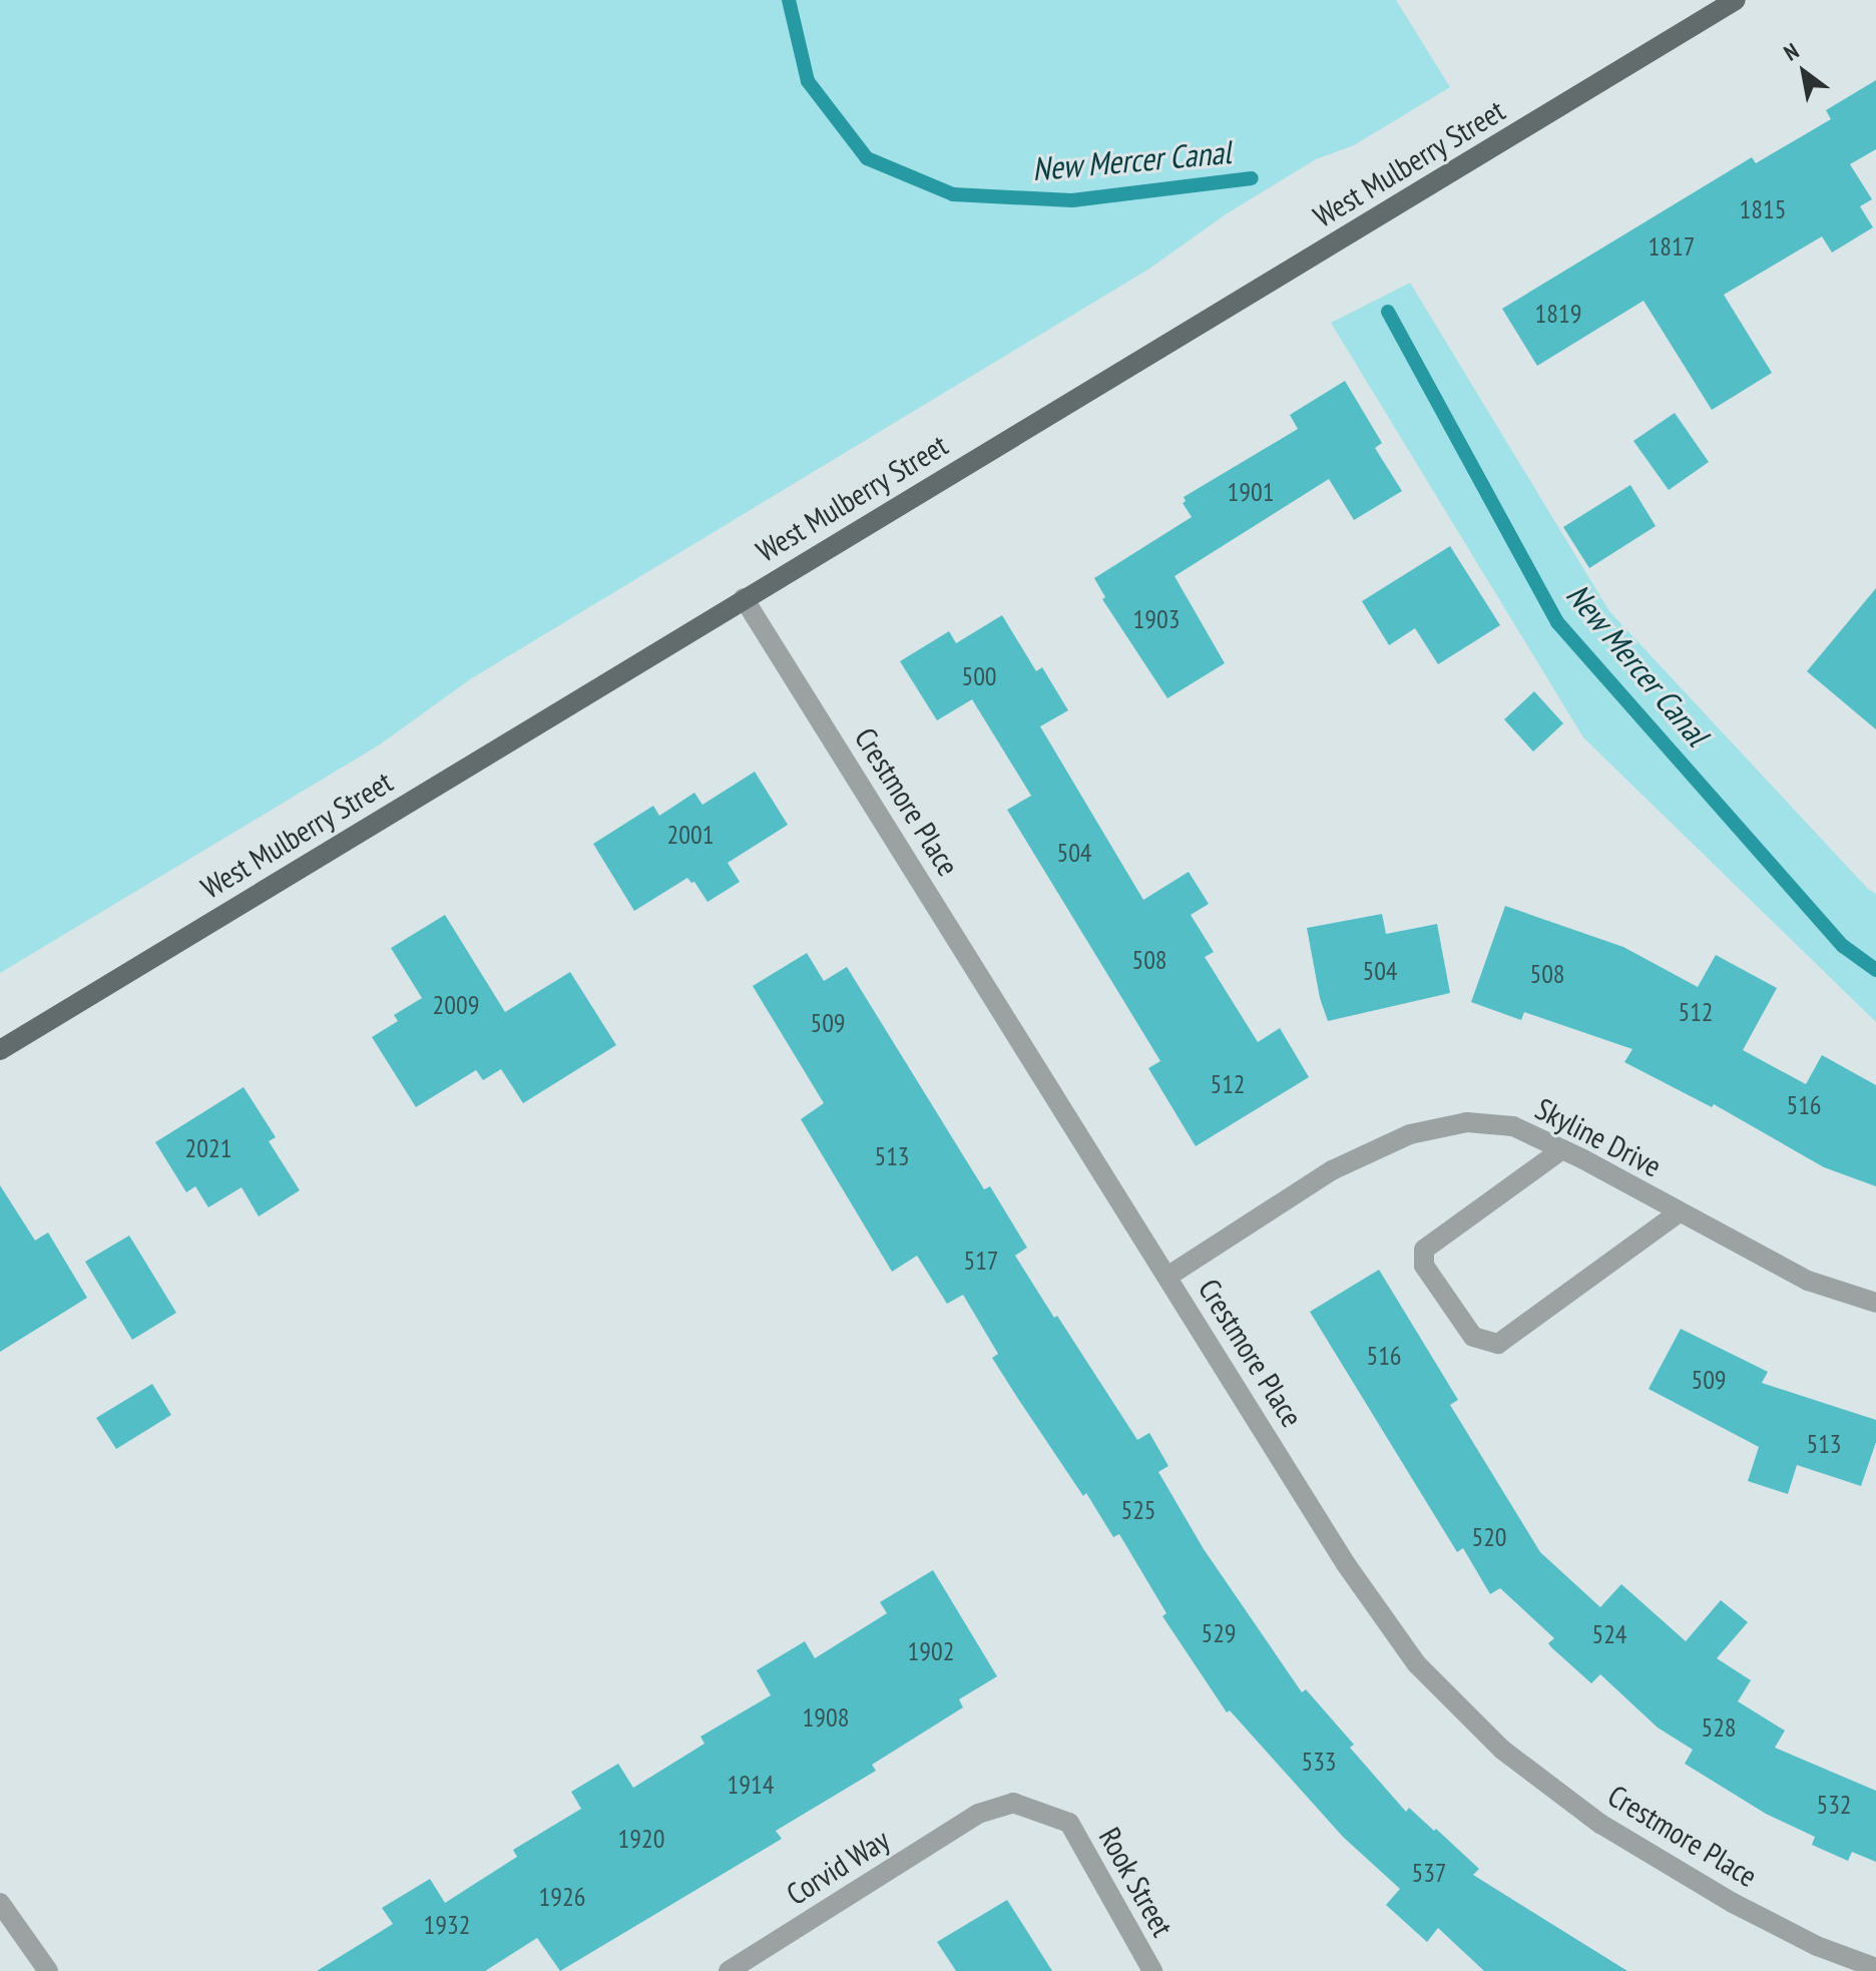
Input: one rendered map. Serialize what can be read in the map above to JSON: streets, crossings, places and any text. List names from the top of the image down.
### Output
{
  "streets": {
    "main road": ["West Mulberry Street"],
    "street": [
      "Crestmore Place",
      "Skyline Drive",
      "Corvid Way",
      "Rook Street"
    ]
  },
  "crossings": [
    ["West Mulberry Street", "Crestmore Place"],
    ["Crestmore Place", "Skyline Drive"],
    ["Corvid Way", "Rook Street"]
  ],
  "water": ["New Mercer Canal"],
  "house_numbers": [
    "1815",
    "1817",
    "1819",
    "1901",
    "1903",
    "500",
    "2001",
    "504",
    "508",
    "504",
    "508",
    "2009",
    "512",
    "509",
    "512",
    "516",
    "2021",
    "513",
    "517",
    "516",
    "509",
    "513",
    "525",
    "520",
    "529",
    "524",
    "1902",
    "1908",
    "528",
    "533",
    "1914",
    "532",
    "1920",
    "537",
    "1926",
    "1932"
  ],
  "north": "top left"
}
